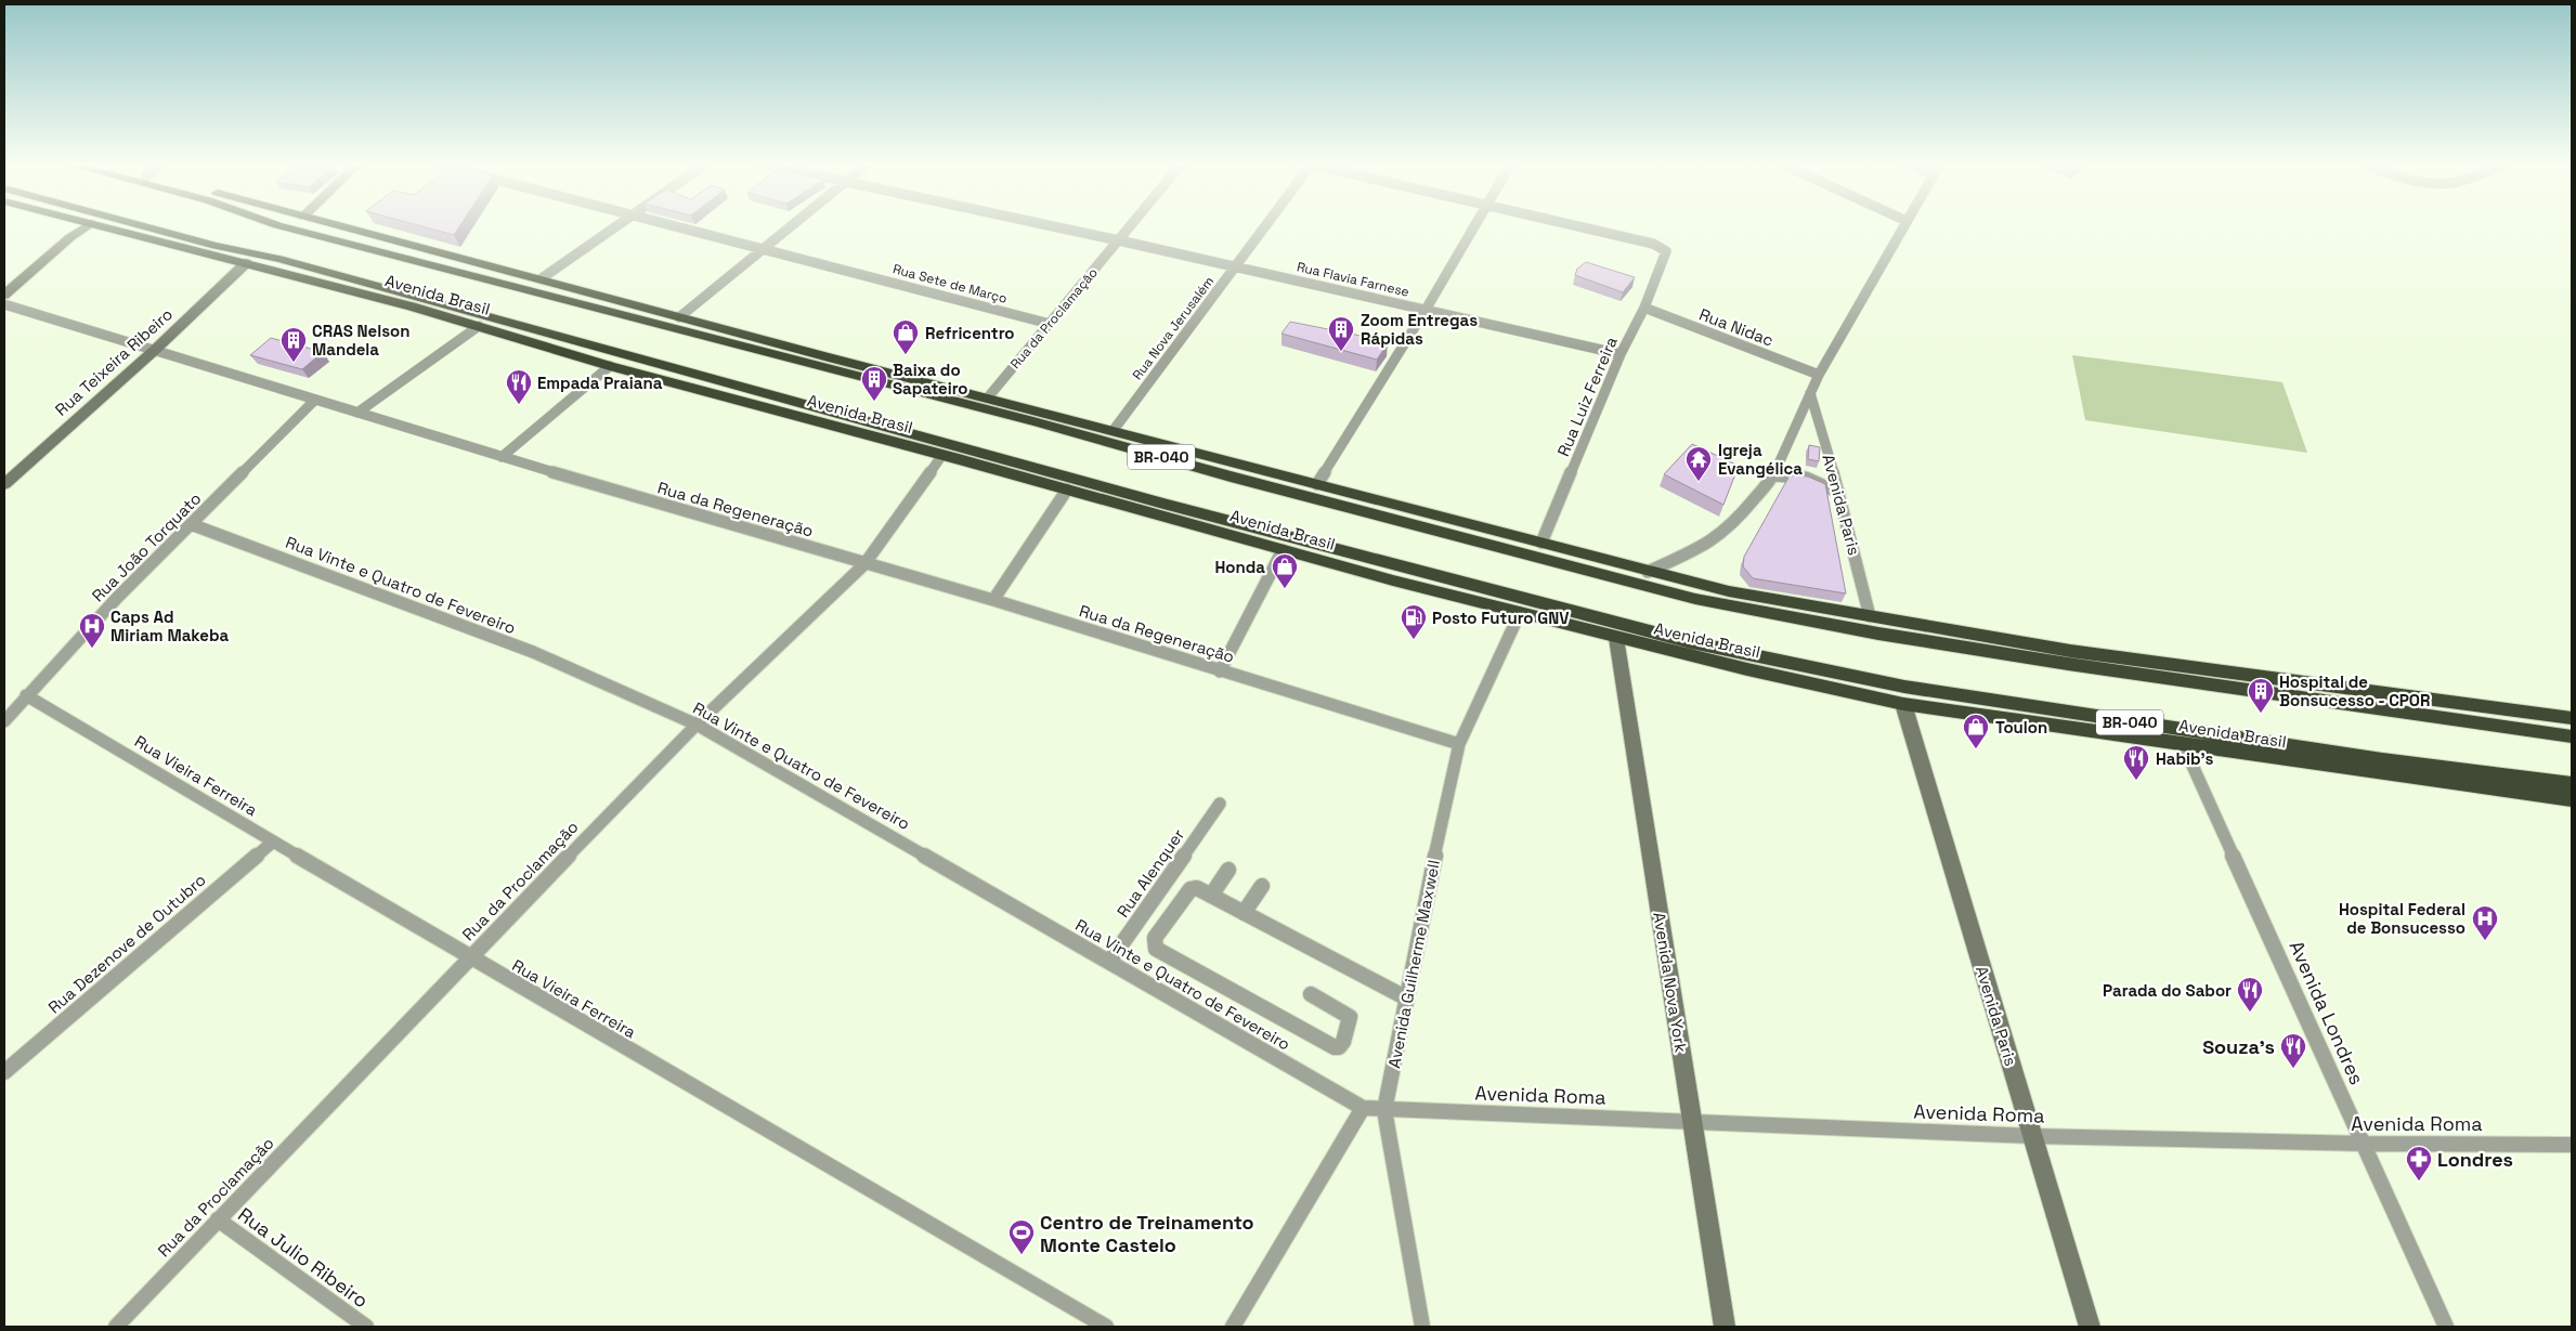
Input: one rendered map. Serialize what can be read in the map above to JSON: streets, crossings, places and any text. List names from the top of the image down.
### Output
{
  "streets": {
    "highway": ["Avenida Brasil", "BR-040"],
    "main road": ["Rua Teixeira Ribeiro", "Avenida Paris", "Avenida Nova York"],
    "street": [
      "Rua Flavia Farnese",
      "Rua Sete de Março",
      "Rua da Proclamação",
      "Rua Nidac",
      "Rua Nova Jerusalém",
      "Rua Luiz Ferreira",
      "Rua da Regeneração",
      "Rua João Torquato",
      "Rua Vinte e Quatro de Fevereiro",
      "Rua Vieira Ferreira",
      "Rua Alenquer",
      "Rua Dezenove de Outubro",
      "Avenida Guilherme Maxwell",
      "Avenida Londres",
      "Avenida Roma",
      "Rua Julio Ribeiro"
    ]
  },
  "crossings": [
    ["Rua Flavia Farnese", "Rua da Proclamação"],
    ["Rua Flavia Farnese", "Rua Nova Jerusalém"],
    ["Rua Flavia Farnese", "Rua Luiz Ferreira"],
    ["Rua Sete de Março", "Rua da Proclamação"],
    ["Avenida Brasil", "Rua da Proclamação"],
    ["Avenida Brasil", "Rua Teixeira Ribeiro"],
    ["Avenida Brasil", "Avenida Paris"],
    ["Avenida Brasil", "Avenida Guilherme Maxwell"],
    ["Avenida Brasil", "Avenida Nova York"],
    ["Avenida Brasil", "Avenida Londres"],
    ["Rua da Proclamação", "Rua da Regeneração"],
    ["Rua da Proclamação", "Rua Vinte e Quatro de Fevereiro"],
    ["Rua da Proclamação", "Rua Vieira Ferreira"],
    ["Rua da Proclamação", "Rua Julio Ribeiro"],
    ["Rua Nidac", "Rua Luiz Ferreira"],
    ["Rua Teixeira Ribeiro", "Rua da Regeneração"],
    ["Avenida Paris", "Avenida Roma"],
    ["Rua da Regeneração", "Rua João Torquato"],
    ["Rua da Regeneração", "Avenida Guilherme Maxwell"],
    ["Rua João Torquato", "Rua Vinte e Quatro de Fevereiro"],
    ["Rua João Torquato", "Rua Vieira Ferreira"],
    ["Rua Vinte e Quatro de Fevereiro", "Rua Alenquer"],
    ["Rua Vinte e Quatro de Fevereiro", "Avenida Roma"],
    ["Rua Vieira Ferreira", "Rua Dezenove de Outubro"],
    ["Avenida Guilherme Maxwell", "Avenida Roma"],
    ["Avenida Nova York", "Avenida Roma"],
    ["Avenida Londres", "Avenida Roma"]
  ],
  "places": {
    "building": [
      "Zoom Entregas Rápidas",
      "CRAS Nelson Mandela",
      "Baixa do Sapateiro",
      "Hospital de Bonsucesso - CPOR"
    ],
    "shop": ["Refricentro", "Honda", "Toulon"],
    "restaurant": [
      "Empada Praiana",
      "Habib's",
      "Parada do Sabor",
      "Souza's"
    ],
    "temple": ["Igreja Evangélica"],
    "fuel station": ["Posto Futuro GNV"],
    "hospital": ["Caps Ad Miriam Makeba", "Hospital Federal de Bonsucesso"],
    "pharmacy": ["Londres"],
    "sports": ["Centro de Treinamento Monte Castelo"]
  }
}
